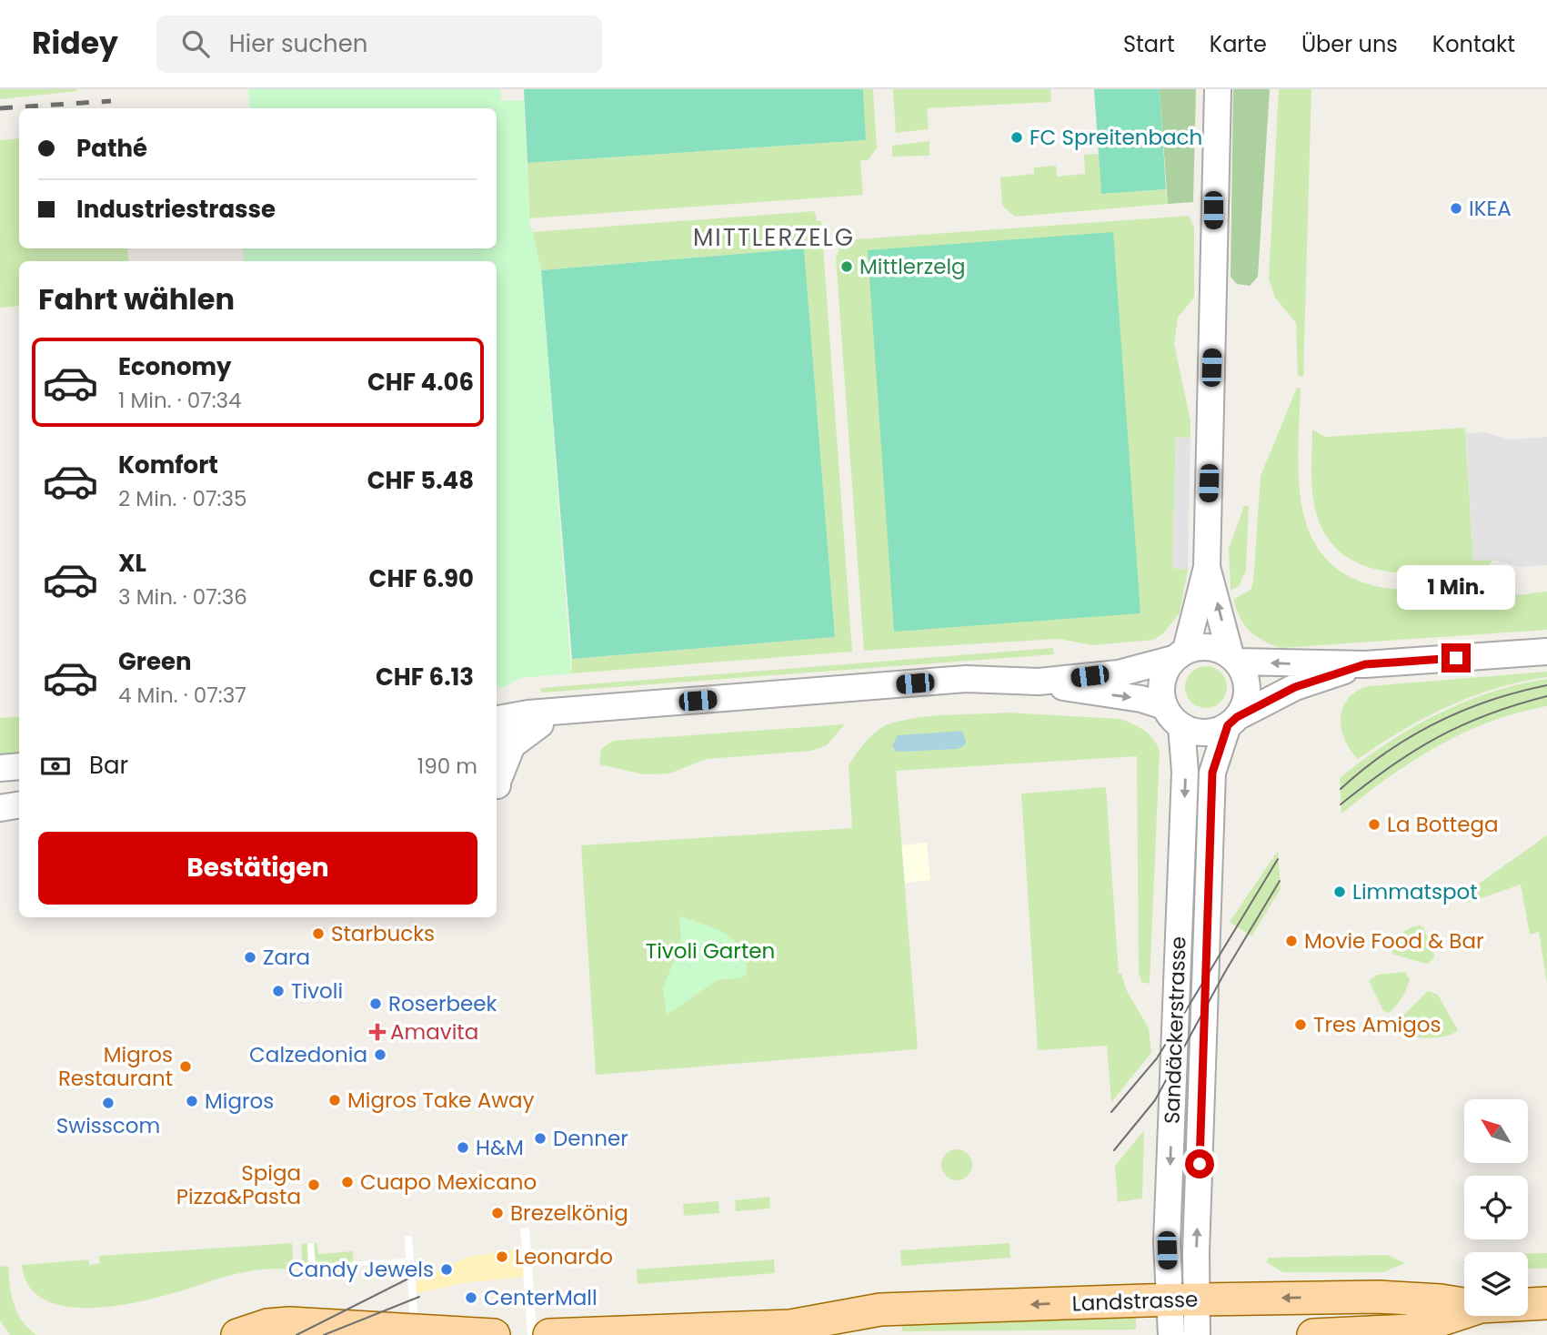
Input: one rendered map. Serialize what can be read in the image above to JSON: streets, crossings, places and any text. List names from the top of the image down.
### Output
{
  "streets": {
    "main road": ["Landstrasse"],
    "street": ["Sandäckerstrasse"]
  },
  "crossings": [
    ["Sandäckerstrasse", "Landstrasse"]
  ],
  "districts": ["MITTLERZELG"],
  "parks": ["Tivoli Garten"],
  "places": {
    "other": [
      "FC Spreitenbach",
      "IKEA",
      "Mittlerzelg",
      "La Bottega",
      "Limmatspot",
      "Starbucks",
      "Movie Food & Bar",
      "Zara",
      "Tivoli",
      "Roserbeek",
      "Tres Amigos",
      "Calzedonia",
      "Migros Restaurant",
      "Migros Take Away",
      "Migros",
      "Swisscom",
      "Denner",
      "H&M",
      "Cuapo Mexicano",
      "Spiga Pizza&Pasta",
      "Brezelkönig",
      "Leonardo",
      "Candy Jewels",
      "CenterMall"
    ],
    "health": ["Amavita"]
  },
  "north": "top left",
  "page": {
    "header": "Ridey",
    "search": "Hier suchen",
    "nav": [
      "Start",
      "Karte",
      "Über uns",
      "Kontakt"
    ],
    "banner": ["Pathé", "Industriestrasse"],
    "heading": "Fahrt wählen",
    "list": [
      {
        "name": "Economy",
        "note": "1 Min. · 07:34",
        "value": "CHF 4.06"
      },
      {
        "name": "Komfort",
        "note": "2 Min. · 07:35",
        "value": "CHF 5.48"
      },
      {
        "name": "XL",
        "note": "3 Min. · 07:36",
        "value": "CHF 6.90"
      },
      {
        "name": "Green",
        "note": "4 Min. · 07:37",
        "value": "CHF 6.13"
      }
    ],
    "bubble": "1 Min.",
    "pay": ["Bar", "190 m"],
    "buttons": "Bestätigen"
  }
}
